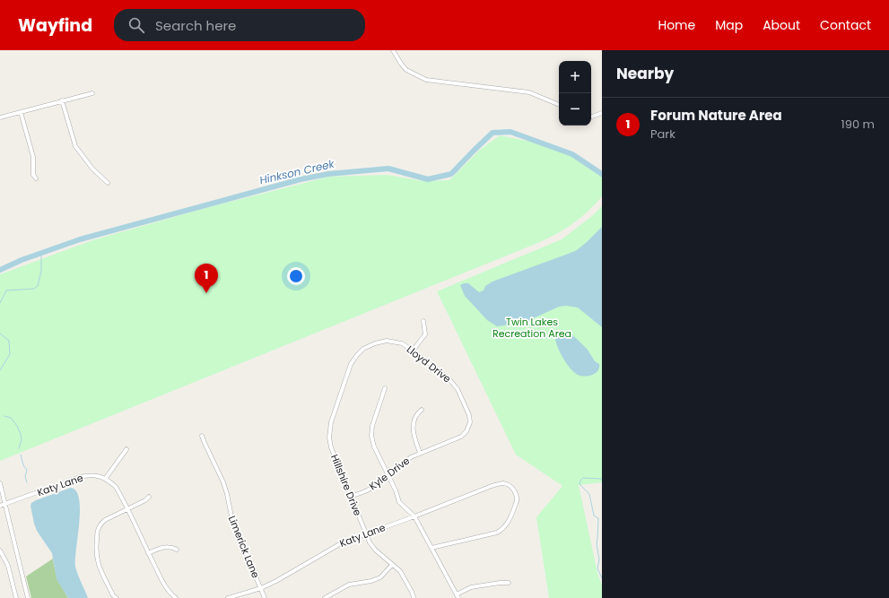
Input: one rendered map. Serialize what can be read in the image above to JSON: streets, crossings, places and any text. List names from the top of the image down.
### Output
{
  "streets": {
    "street": [
      "Lloyd Drive",
      "Kyle Drive",
      "Katy Lane",
      "Hillshire Drive",
      "Limerick Lane"
    ]
  },
  "crossings": [
    ["Lloyd Drive", "Kyle Drive"],
    ["Lloyd Drive", "Hillshire Drive"],
    ["Kyle Drive", "Hillshire Drive"],
    ["Katy Lane", "Hillshire Drive"],
    ["Katy Lane", "Limerick Lane"]
  ],
  "water": ["Hinkson Creek"],
  "parks": ["Twin Lakes Recreation Area"],
  "page": {
    "header": "Wayfind",
    "search": "Search here",
    "nav": [
      "Home",
      "Map",
      "About",
      "Contact"
    ],
    "heading": "Nearby",
    "map_buttons": ["+", "−"],
    "list": [
      {
        "mark": "1",
        "name": "Forum Nature Area",
        "note": "Park",
        "value": "190 m"
      }
    ],
    "pins": "1"
  }
}
